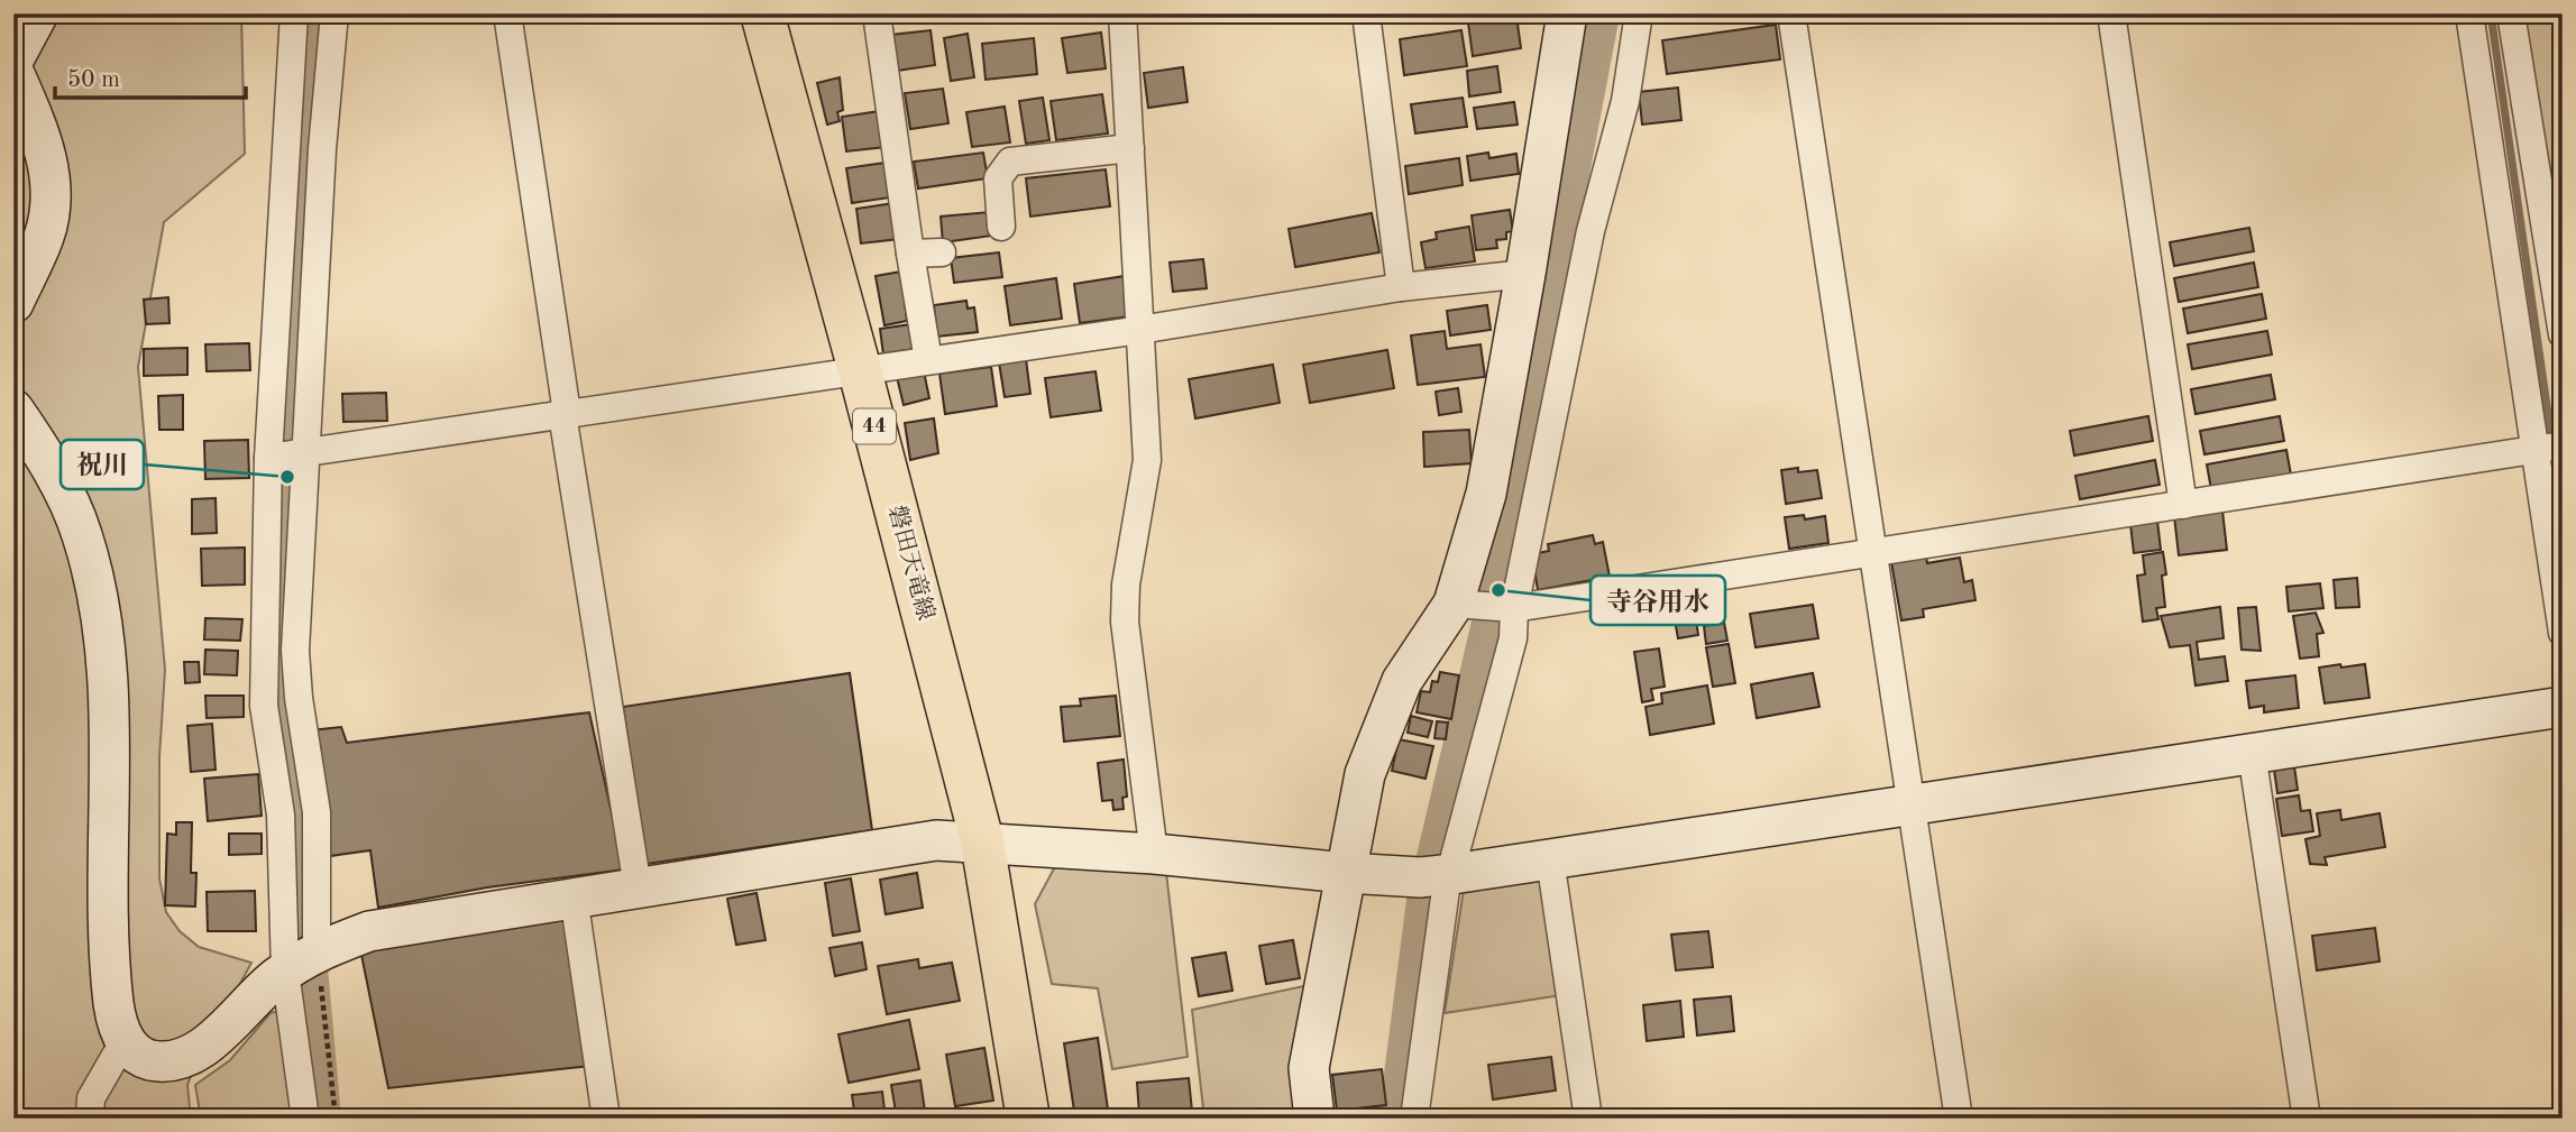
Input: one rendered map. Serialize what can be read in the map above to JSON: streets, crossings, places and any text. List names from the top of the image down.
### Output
{
  "streets": {
    "main road": ["44", "磐田天竜線"]
  },
  "places": ["祝川", "寺谷用水"],
  "scale_bar": "50 m"
}
